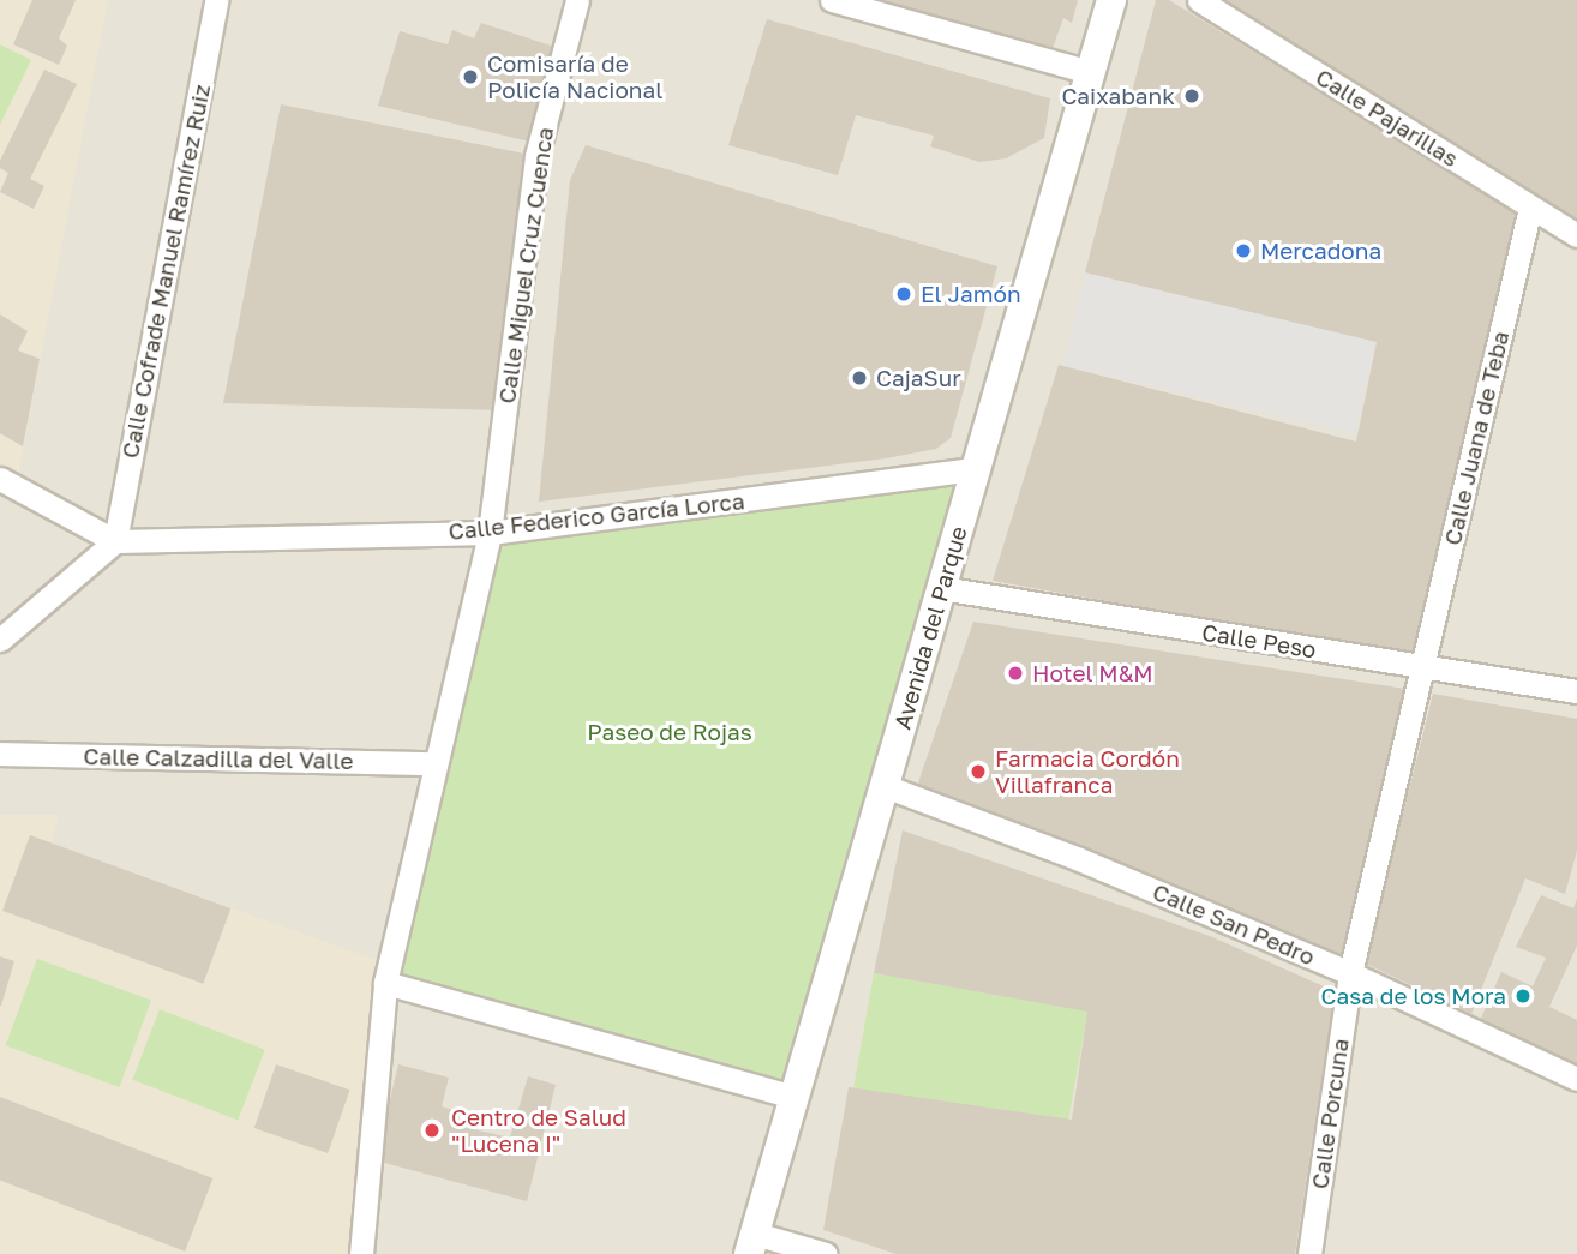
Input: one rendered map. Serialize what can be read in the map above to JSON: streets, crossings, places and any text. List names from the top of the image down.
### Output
{
  "streets": {
    "street": [
      "Calle Pajarillas",
      "Calle Miguel Cruz Cuenca",
      "Calle Cofrade Manuel Ramírez Ruiz",
      "Calle Juana de Teba",
      "Calle Federico García Lorca",
      "Avenida del Parque",
      "Calle Peso",
      "Calle Calzadilla del Valle",
      "Calle San Pedro",
      "Calle Porcuna"
    ]
  },
  "crossings": [
    ["Calle Pajarillas", "Calle Juana de Teba"],
    ["Calle Miguel Cruz Cuenca", "Calle Federico García Lorca"],
    ["Calle Cofrade Manuel Ramírez Ruiz", "Calle Federico García Lorca"],
    ["Calle Juana de Teba", "Calle Peso"],
    ["Calle Juana de Teba", "Calle San Pedro"],
    ["Calle Juana de Teba", "Calle Porcuna"],
    ["Calle Federico García Lorca", "Avenida del Parque"],
    ["Avenida del Parque", "Calle Peso"],
    ["Avenida del Parque", "Calle San Pedro"],
    ["Calle San Pedro", "Calle Porcuna"]
  ],
  "parks": ["Paseo de Rojas"],
  "places": [
    "Comisaría de Policía Nacional",
    "Caixabank",
    "Mercadona",
    "El Jamón",
    "CajaSur",
    "Hotel M&M",
    "Farmacia Cordón Villafranca",
    "Casa de los Mora",
    "Centro de Salud \"Lucena I\""
  ]
}
